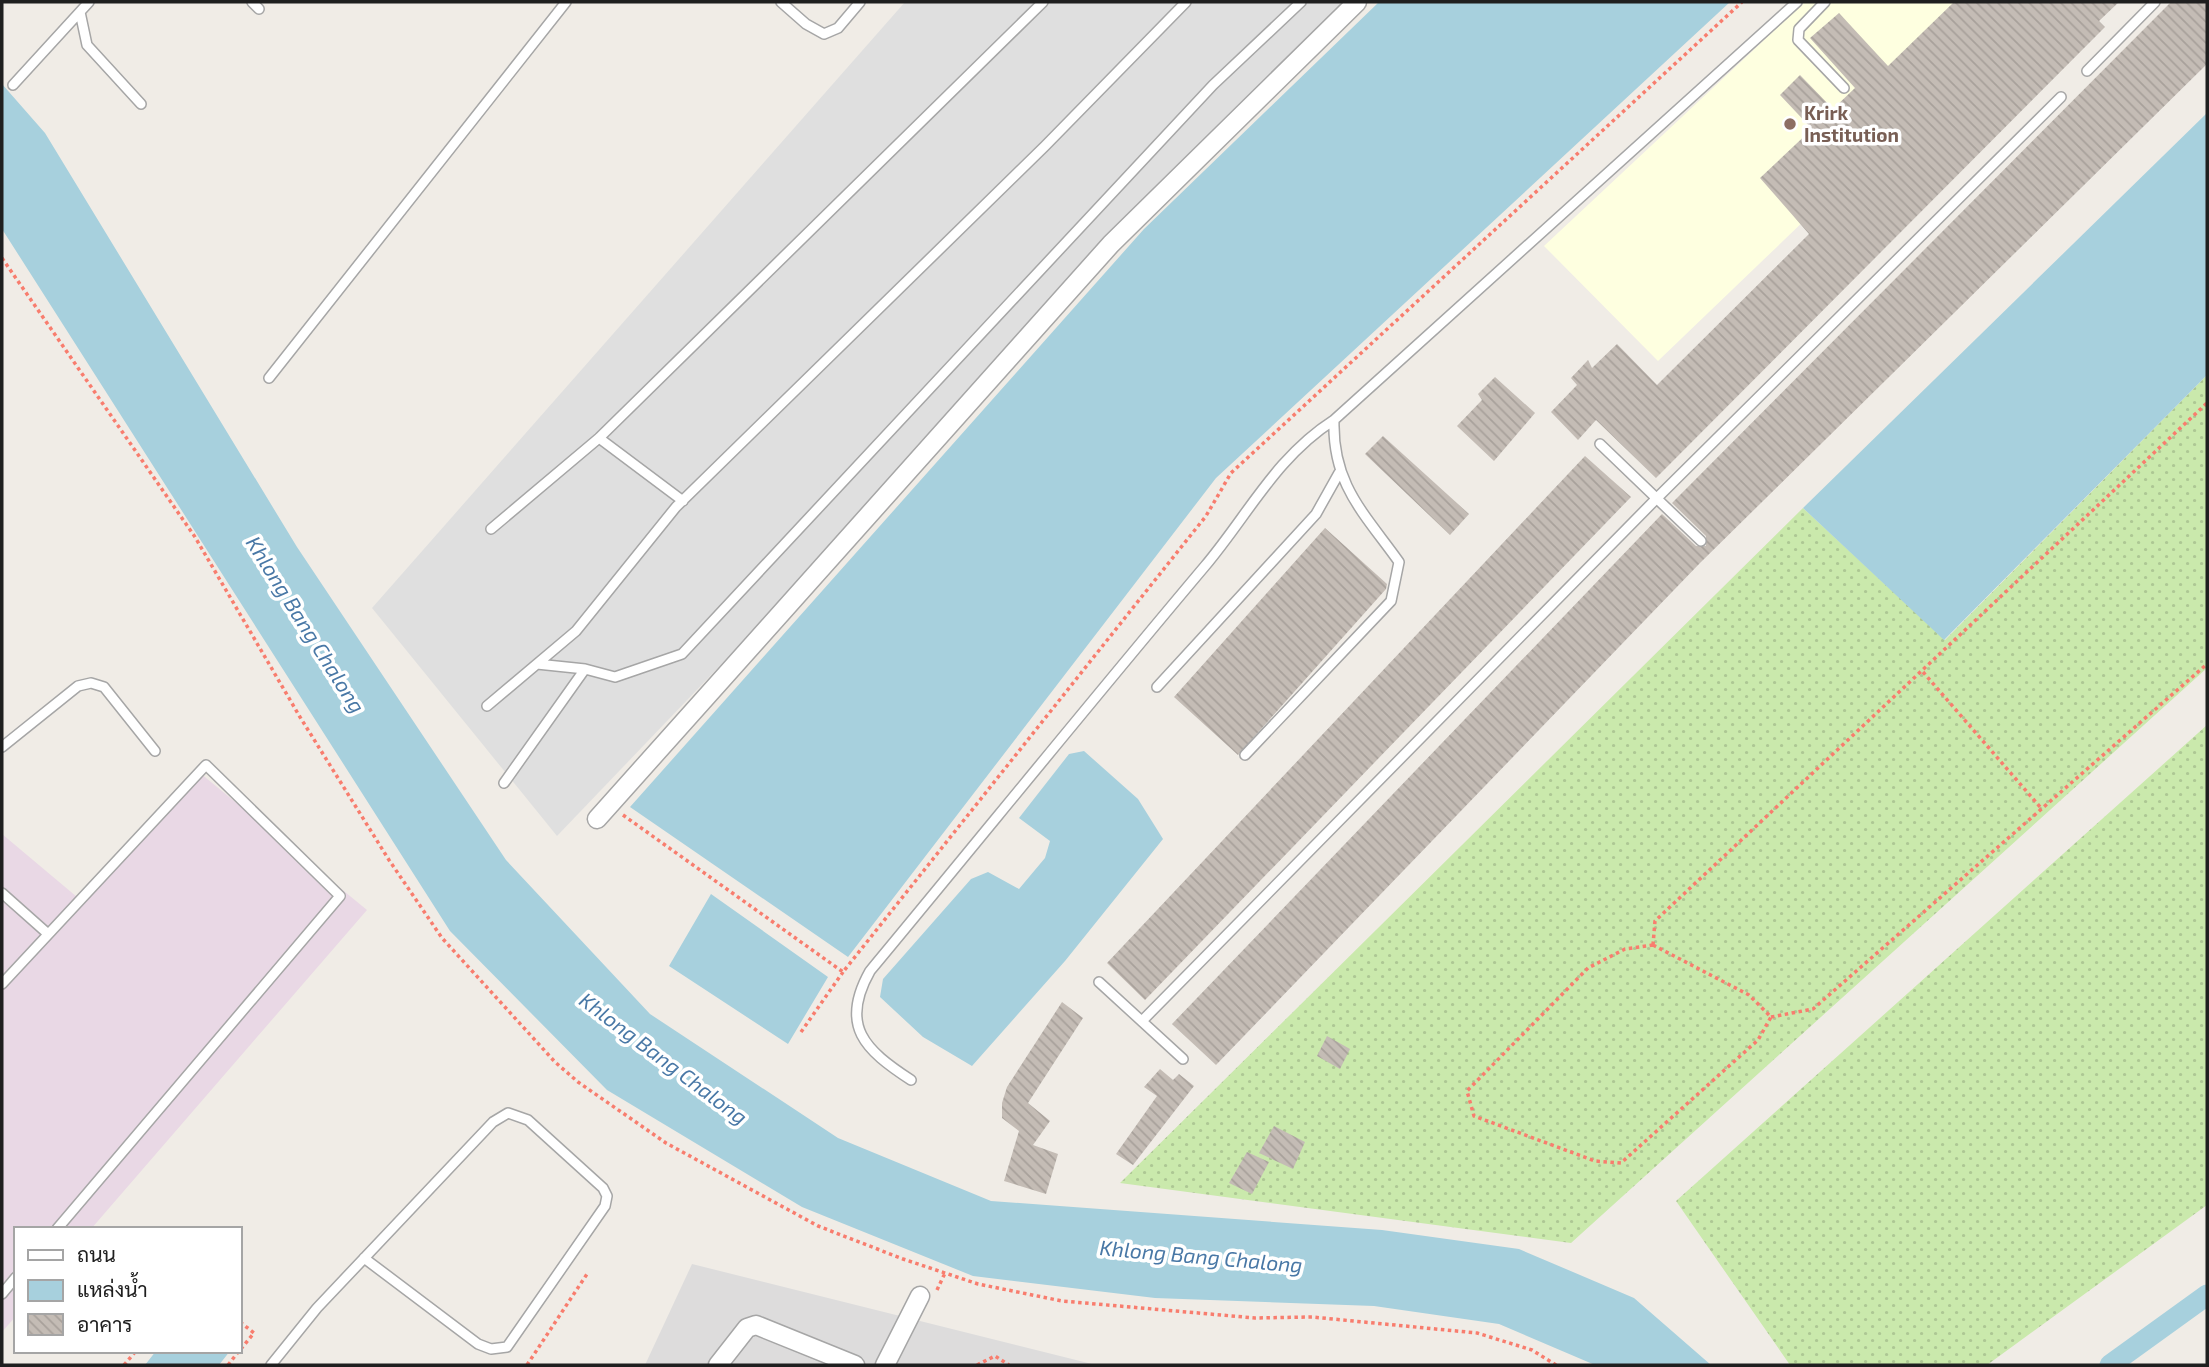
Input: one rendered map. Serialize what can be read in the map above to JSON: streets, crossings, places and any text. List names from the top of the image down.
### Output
{
  "water": ["Khlong Bang Chalong"],
  "places": ["Krirk Institution"],
  "legend": ["ถนน", "แหล่งน้ำ", "อาคาร"]
}
